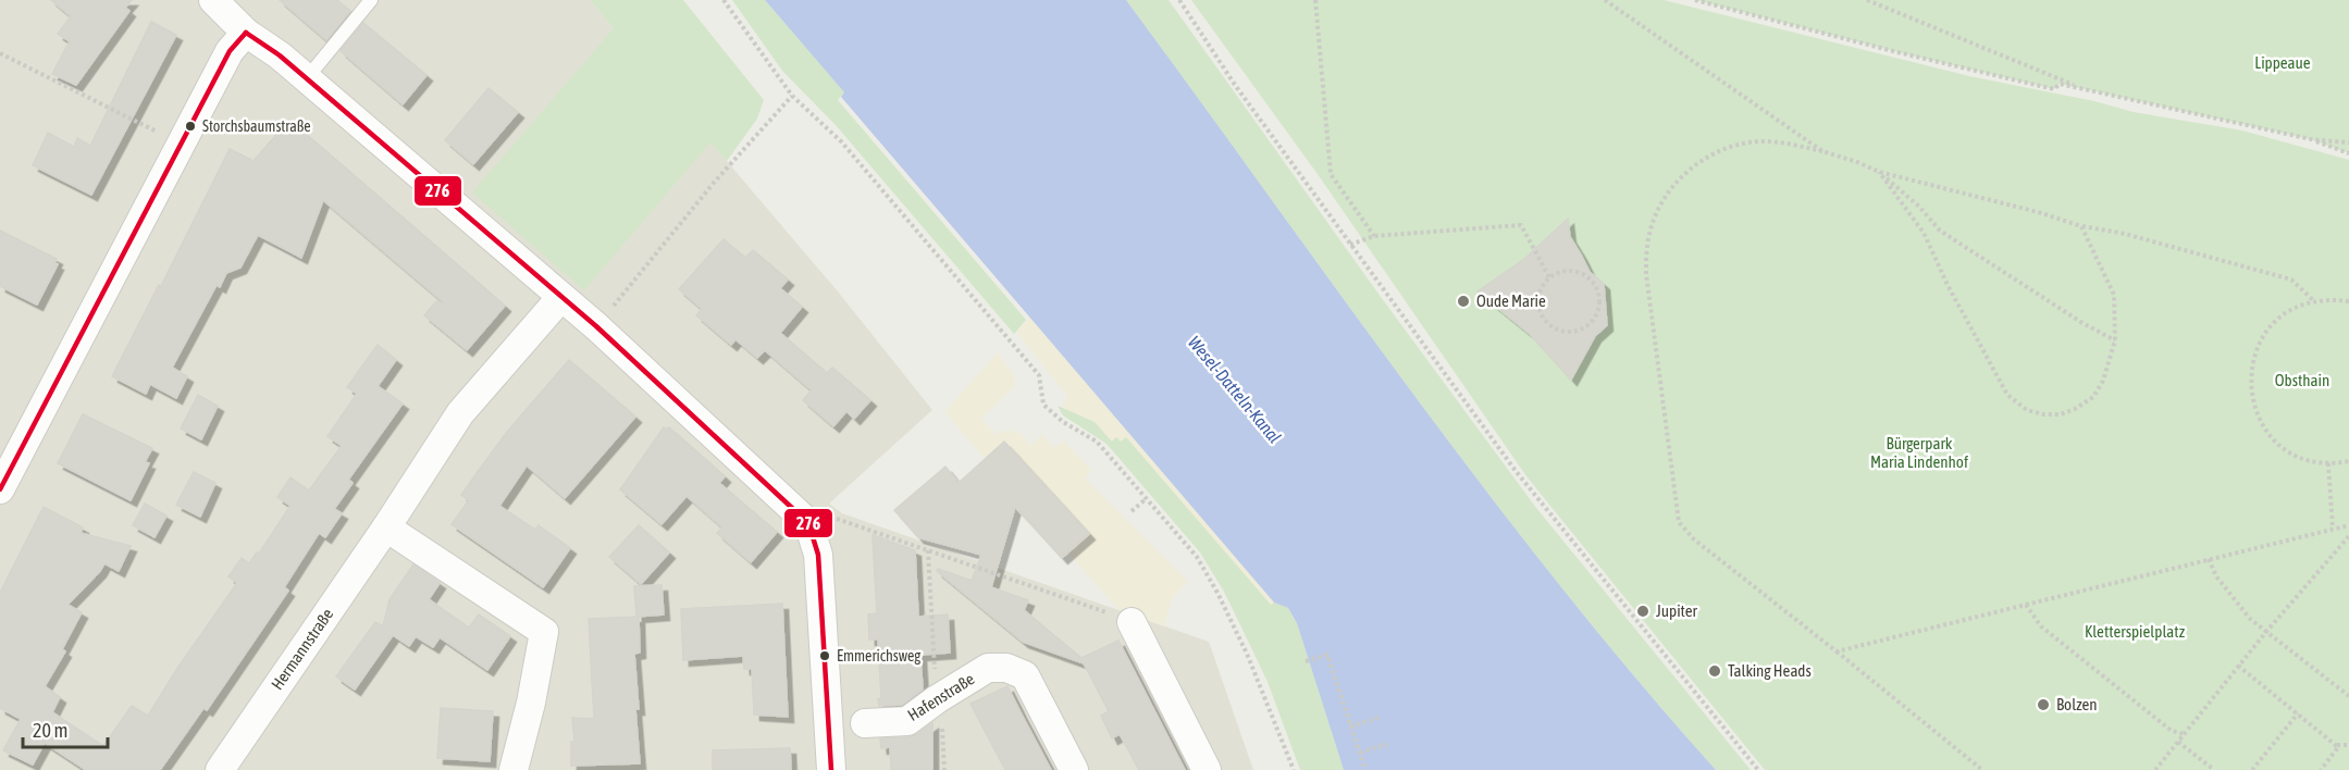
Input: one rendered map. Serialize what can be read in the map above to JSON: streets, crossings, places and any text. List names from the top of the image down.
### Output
{
  "streets": {
    "street": ["Hermannstraße", "Hafenstraße"]
  },
  "water": ["Wesel-Datteln-Kanal"],
  "parks": [
    "Lippeaue",
    "Obsthain",
    "Bürgerpark Maria Lindenhof",
    "Kletterspielplatz"
  ],
  "places": [
    "Storchsbaumstraße",
    "Oude Marie",
    "Jupiter",
    "Emmerichsweg",
    "Talking Heads",
    "Bolzen"
  ],
  "lines": ["transit line 276"],
  "scale_bar": "20 m"
}
